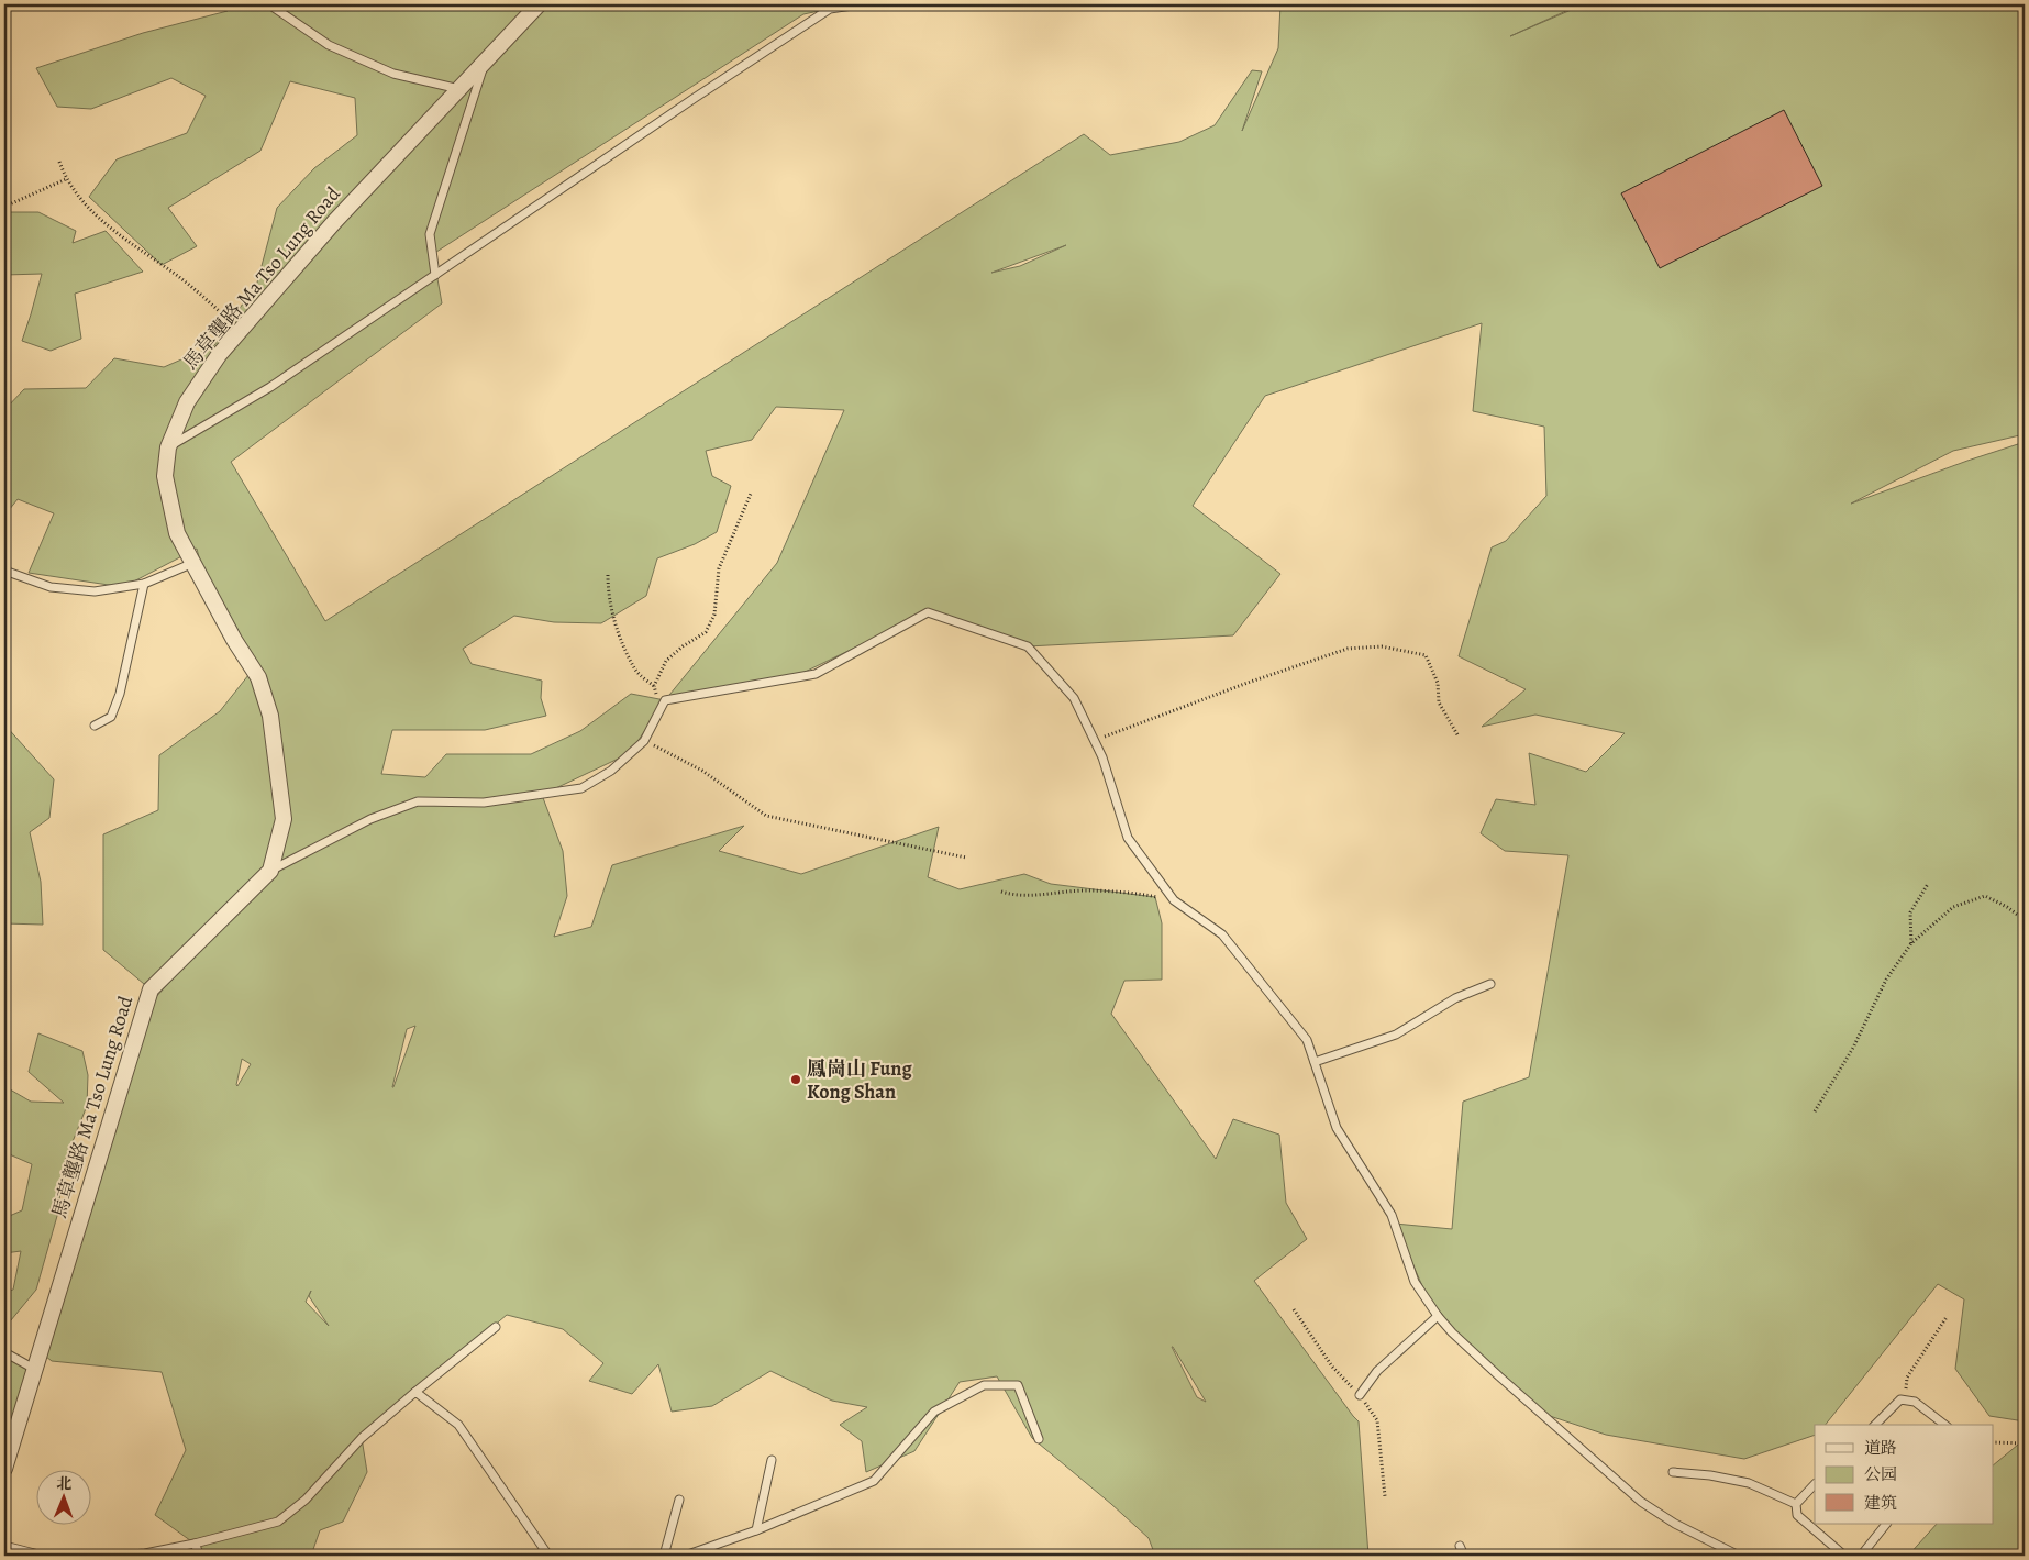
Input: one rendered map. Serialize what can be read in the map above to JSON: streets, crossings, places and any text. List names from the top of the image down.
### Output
{
  "streets": {
    "street": ["馬草壟路 Ma Tso Lung Road"]
  },
  "places": ["鳳崗山 Fung Kong Shan"],
  "legend": ["道路", "公园", "建筑"],
  "north": "top"
}
